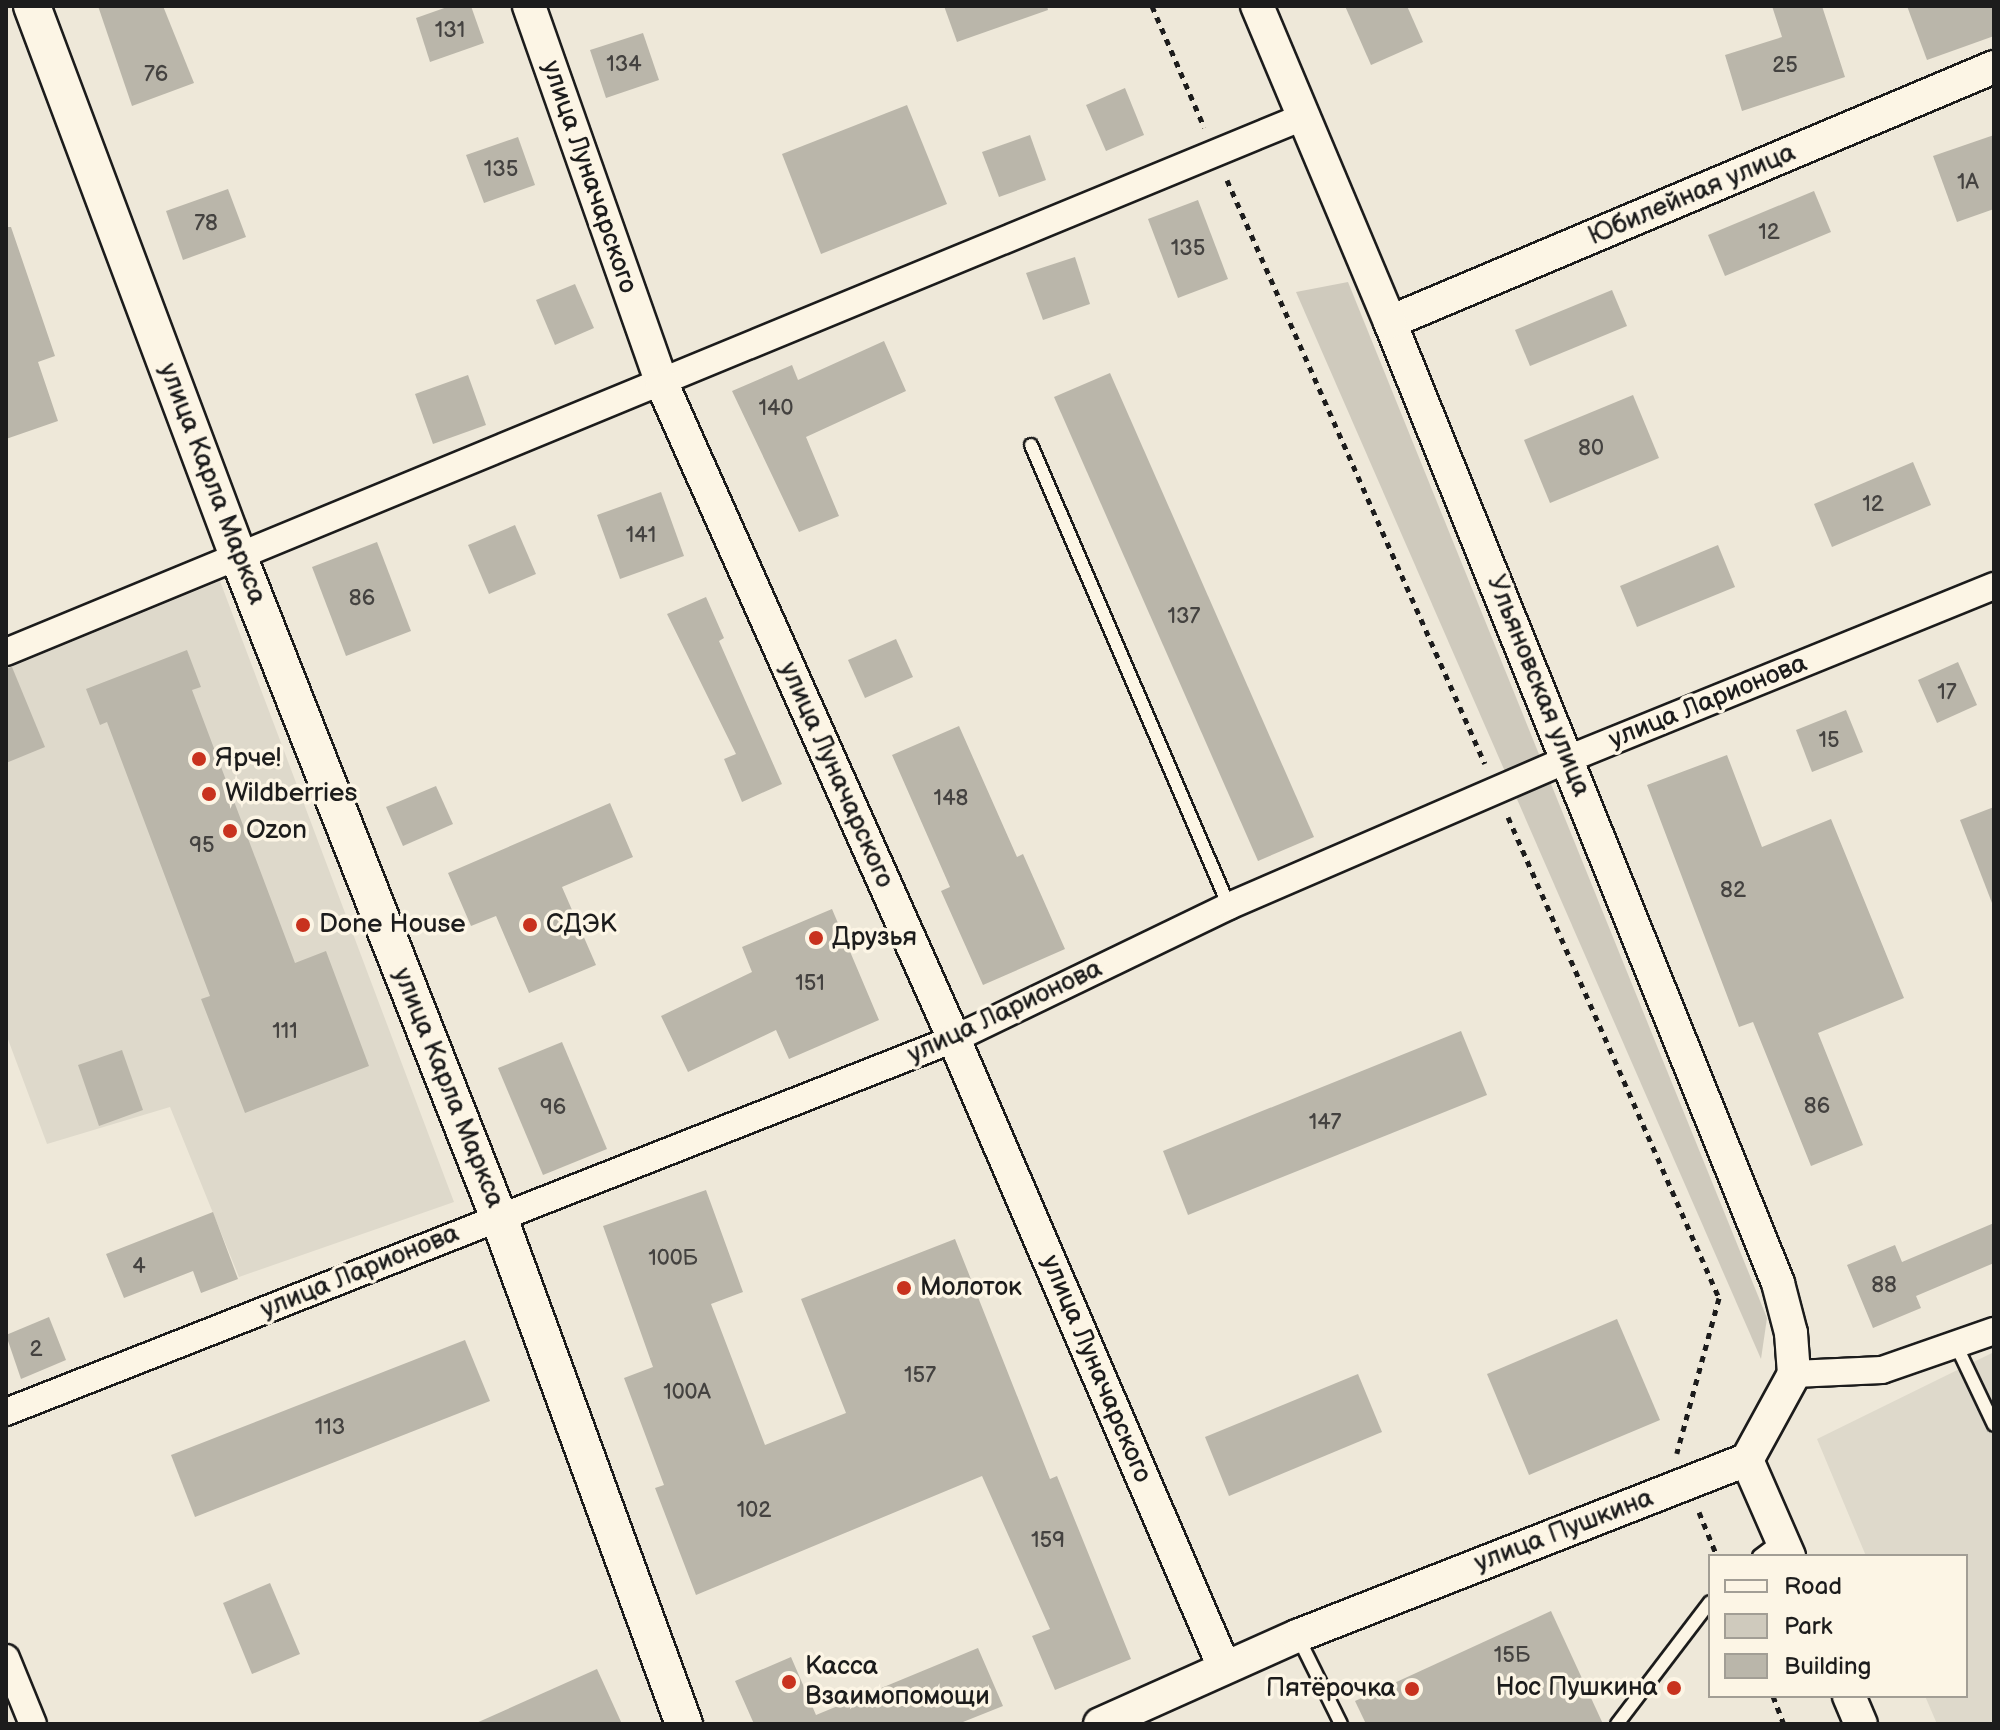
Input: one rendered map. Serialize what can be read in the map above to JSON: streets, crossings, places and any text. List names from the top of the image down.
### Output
{
  "streets": {
    "main road": ["улица Карла Маркса"],
    "street": [
      "улица Луначарского",
      "Юбилейная улица",
      "Ульяновская улица",
      "улица Ларионова",
      "улица Пушкина"
    ]
  },
  "crossings": [
    ["улица Луначарского", "улица Ларионова"],
    ["улица Луначарского", "улица Пушкина"],
    ["Юбилейная улица", "Ульяновская улица"],
    ["улица Карла Маркса", "улица Ларионова"],
    ["Ульяновская улица", "улица Ларионова"]
  ],
  "places": [
    "Ярче!",
    "Wildberries",
    "Ozon",
    "Done House",
    "СДЭК",
    "Друзья",
    "Молоток",
    "Касса Взаимопомощи",
    "Нос Пушкина",
    "Пятёрочка"
  ],
  "house_numbers": [
    "131",
    "134",
    "25",
    "76",
    "135",
    "1А",
    "78",
    "12",
    "135",
    "140",
    "80",
    "12",
    "141",
    "86",
    "137",
    "17",
    "15",
    "148",
    "95",
    "82",
    "151",
    "111",
    "86",
    "96",
    "147",
    "100Б",
    "4",
    "88",
    "2",
    "157",
    "100А",
    "113",
    "102",
    "159",
    "15Б"
  ],
  "legend": ["Road", "Park", "Building"]
}
